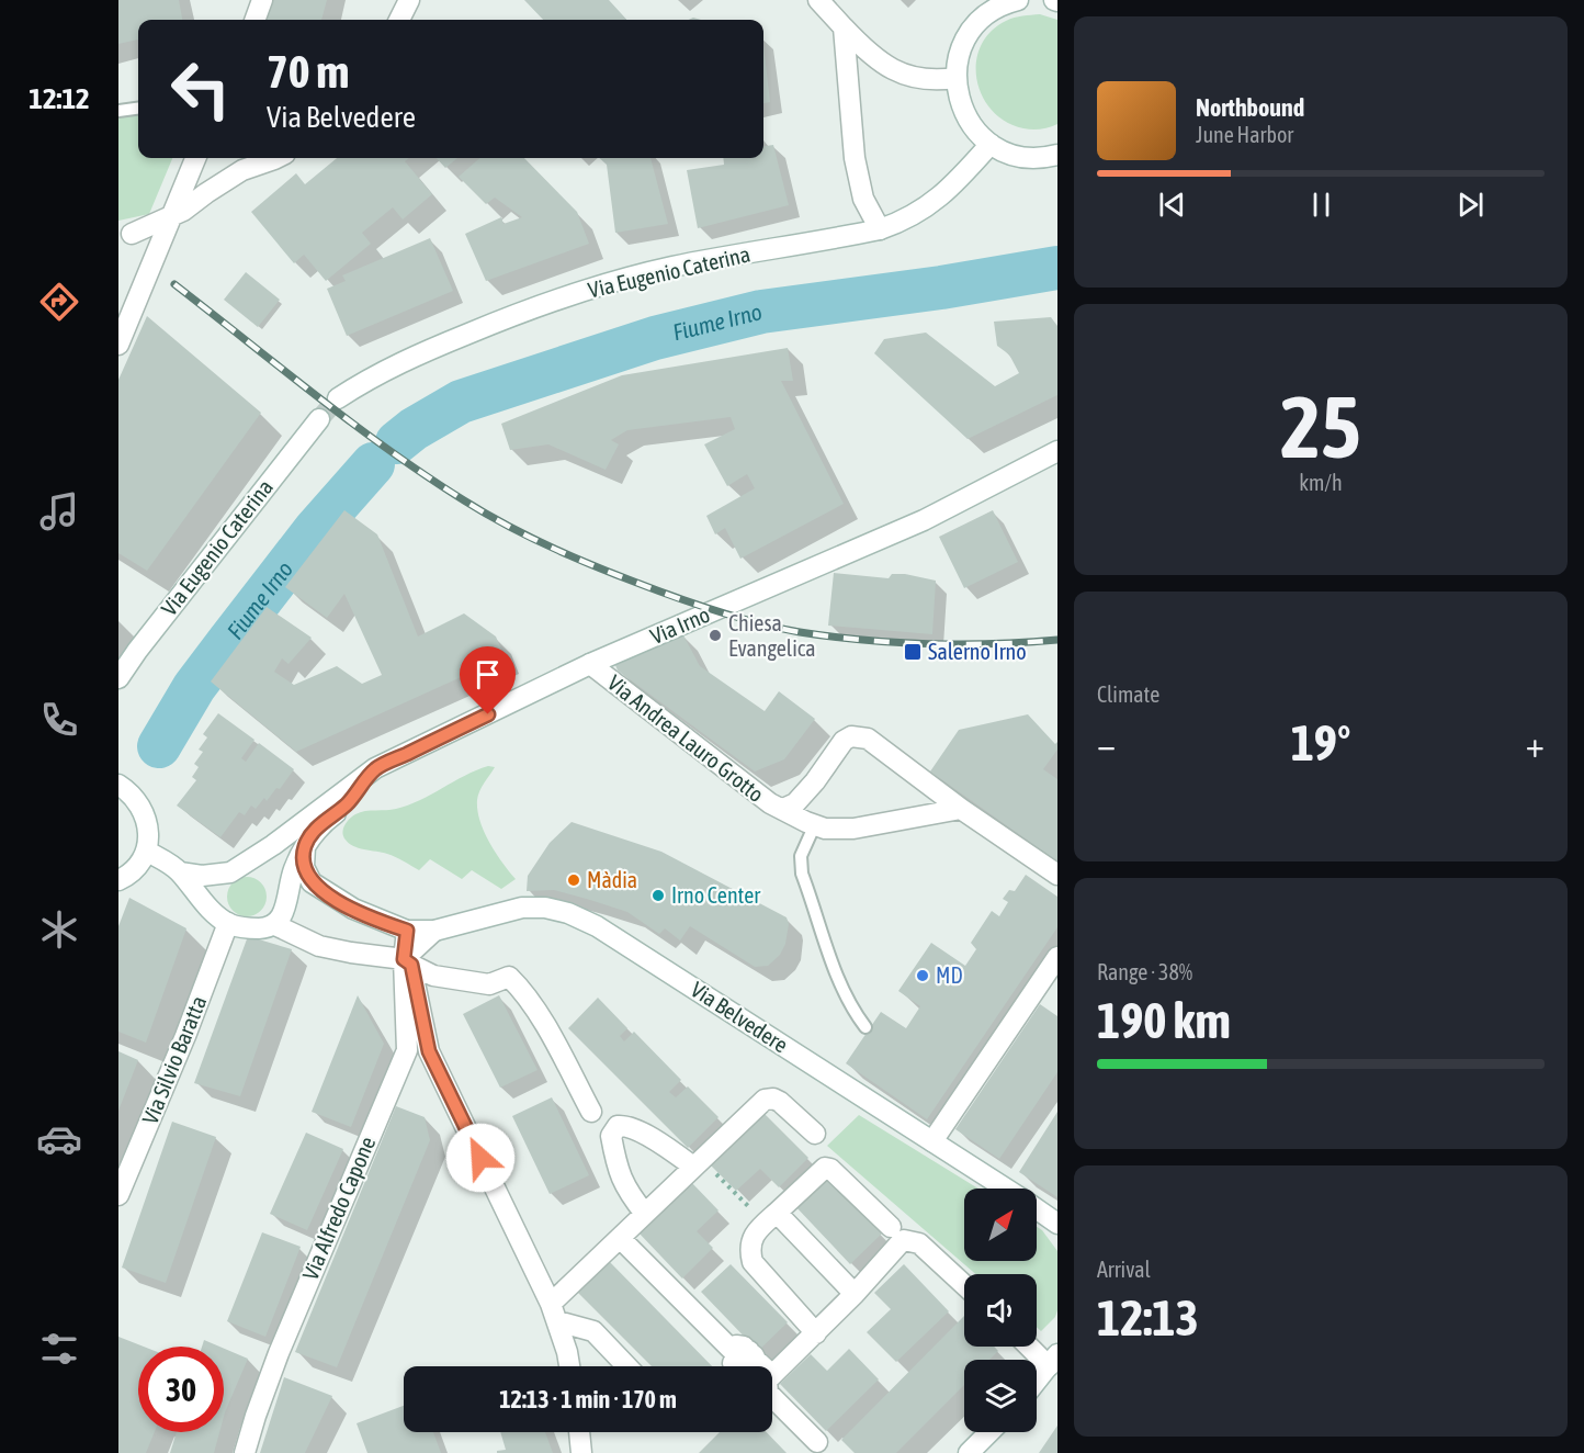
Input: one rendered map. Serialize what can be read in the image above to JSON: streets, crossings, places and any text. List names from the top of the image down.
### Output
{
  "streets": {
    "street": [
      "Via Eugenio Caterina",
      "Via Irno",
      "Via Andrea Lauro Grotto",
      "Via Belvedere",
      "Via Silvio Baratta",
      "Via Alfredo Capone"
    ]
  },
  "crossings": [
    ["Via Irno", "Via Andrea Lauro Grotto"],
    ["Via Irno", "Via Belvedere"],
    ["Via Belvedere", "Via Alfredo Capone"]
  ],
  "water": ["Fiume Irno"],
  "places": {
    "other": [
      "Chiesa Evangelica",
      "Màdia",
      "Irno Center",
      "MD"
    ],
    "transit": ["Salerno Irno"]
  },
  "north": "top right",
  "page": {
    "tabs": "12:12",
    "turn": ["70 m", "Via Belvedere"],
    "song": ["Northbound", "June Harbor"],
    "tile": [
      ["25", "km/h"],
      "Climate",
      ["Range · 38%", "190 km"],
      ["Arrival", "12:13"]
    ],
    "heat": ["−", "19°", "+"],
    "limit": "30",
    "trip": "12:13 · 1 min · 170 m"
  }
}
